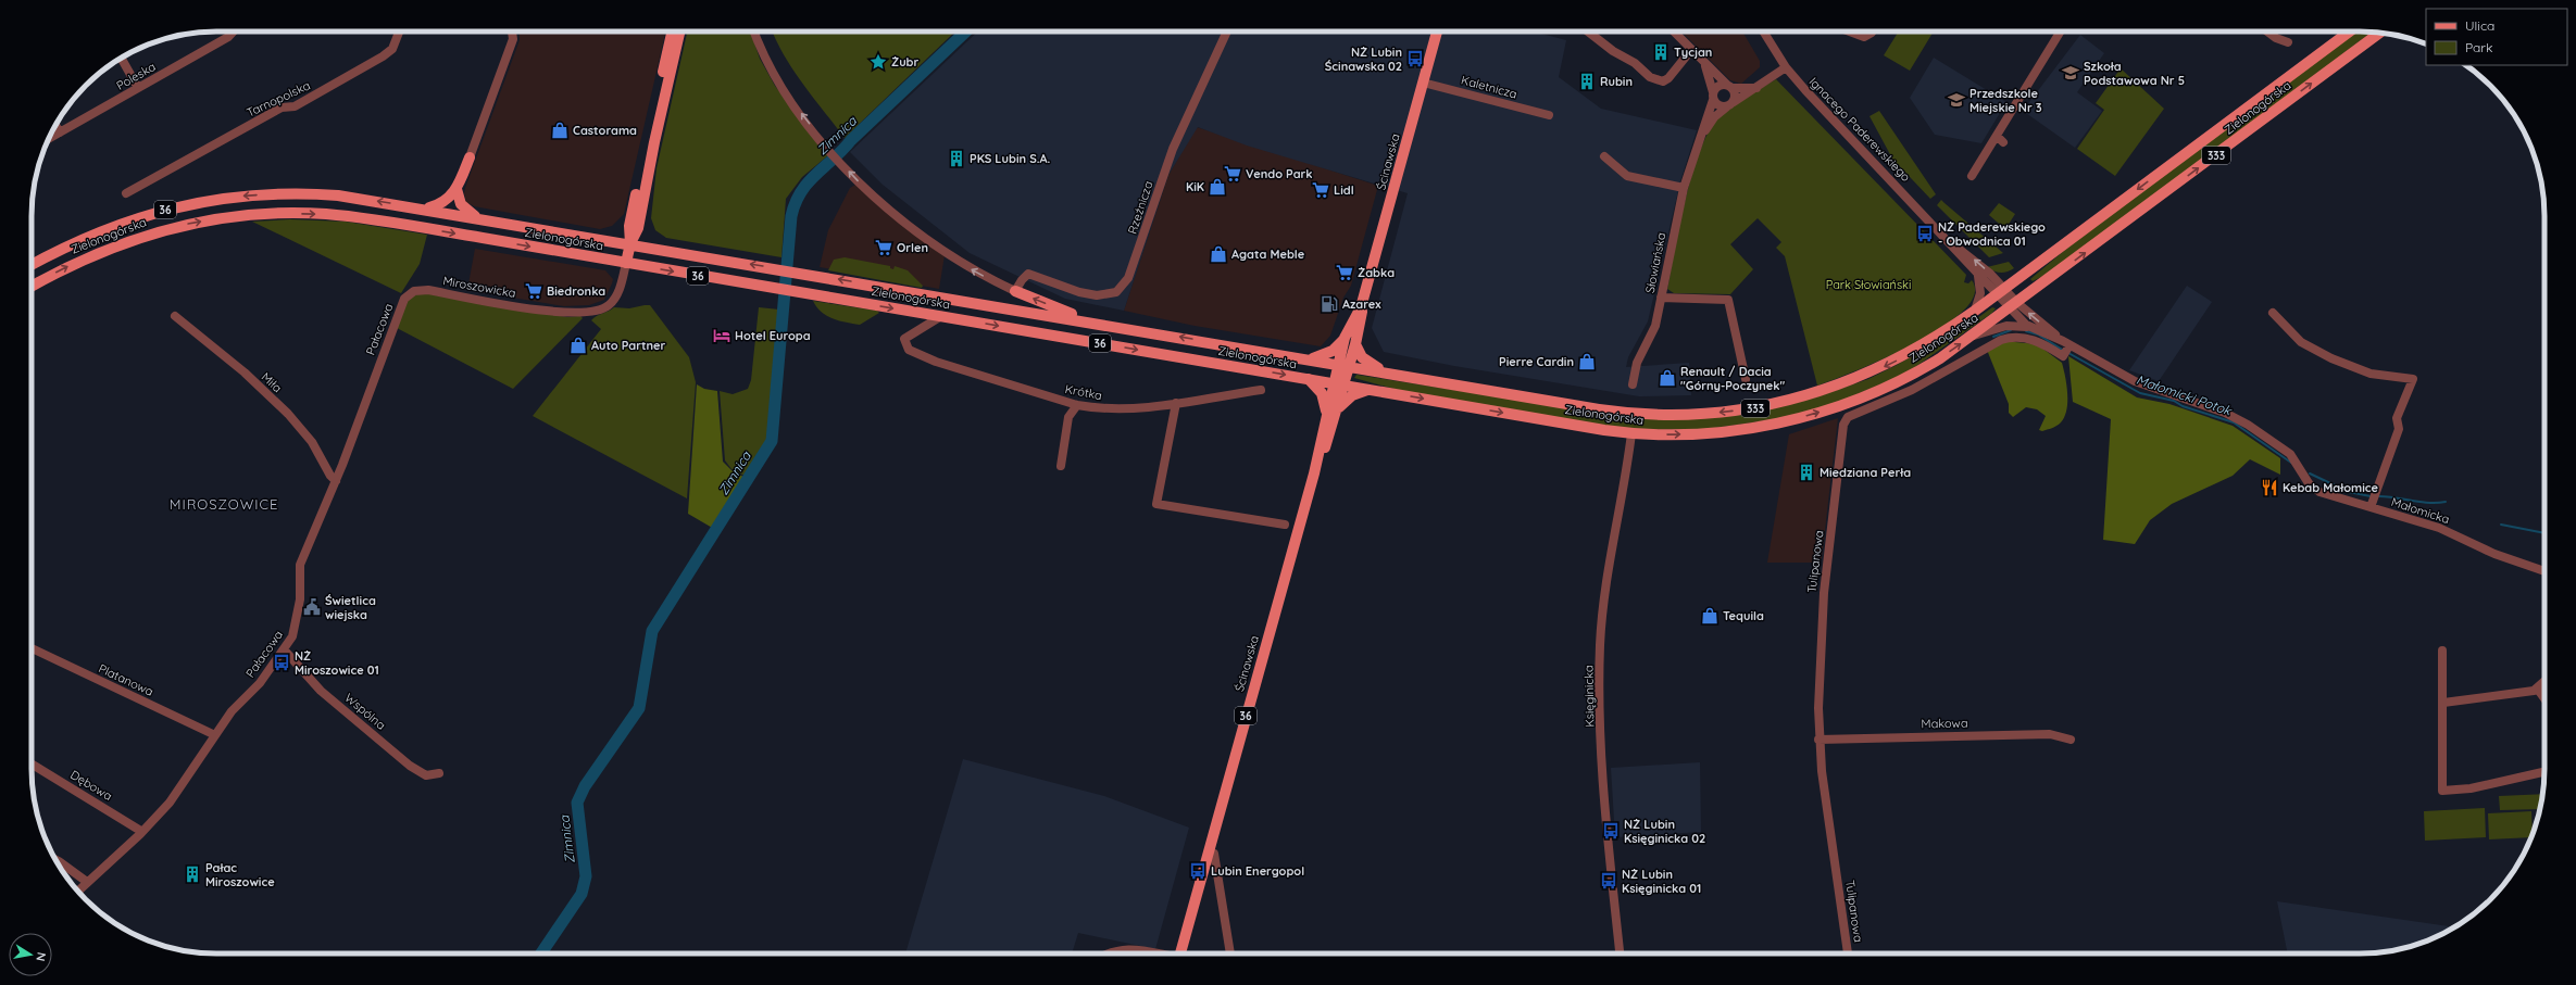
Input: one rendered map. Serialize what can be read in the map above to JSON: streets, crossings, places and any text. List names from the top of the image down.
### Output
{
  "streets": {
    "main road": [
      "Zielonogórska",
      "333",
      "Ścinawska",
      "36"
    ],
    "street": [
      "Poleska",
      "Kaletnicza",
      "Tarnopolska",
      "Ignacego Paderewskiego",
      "Rzeźnicza",
      "Słowiańska",
      "Miroszowicka",
      "Pałacowa",
      "Miła",
      "Krótka",
      "Małomicka",
      "Tulipanowa",
      "Platanowa",
      "Księginicka",
      "Wspólna",
      "Makowa",
      "Dębowa"
    ]
  },
  "crossings": [
    ["Kaletnicza", "Ścinawska"],
    ["Zielonogórska", "Ścinawska"],
    ["Zielonogórska", "36"],
    ["Zielonogórska", "Miroszowicka"],
    ["Zielonogórska", "Krótka"],
    ["Zielonogórska", "Małomicka"],
    ["Zielonogórska", "Księginicka"],
    ["Ścinawska", "36"],
    ["Miroszowicka", "Pałacowa"],
    ["Pałacowa", "Miła"],
    ["Pałacowa", "Platanowa"],
    ["Pałacowa", "Wspólna"],
    ["Pałacowa", "Dębowa"],
    ["Małomicka", "Tulipanowa"],
    ["Tulipanowa", "Makowa"]
  ],
  "districts": ["MIROSZOWICE"],
  "water": ["Zimnica", "Małomicki Potok"],
  "parks": ["Park Słowiański"],
  "places": {
    "building": [
      "Tycjan",
      "Rubin",
      "PKS Lubin S.A.",
      "Miedziana Perła",
      "Pałac Miroszowice"
    ],
    "bus stop": [
      "NŻ Lubin Ścinawska 02",
      "NŻ Paderewskiego - Obwodnica 01",
      "NŻ Miroszowice 01",
      "NŻ Lubin Księginicka 02",
      "Lubin Energopol",
      "NŻ Lubin Księginicka 01"
    ],
    "place": ["Żubr"],
    "school or university": ["Szkoła Podstawowa Nr 5", "Przedszkole Miejskie Nr 3"],
    "shop": [
      "Castorama",
      "KiK",
      "Agata Meble",
      "Auto Partner",
      "Pierre Cardin",
      "Renault / Dacia \"Górny-Poczynek\"",
      "Tequila"
    ],
    "supermarket": [
      "Vendo Park",
      "Lidl",
      "Orlen",
      "Żabka",
      "Biedronka"
    ],
    "fuel station": ["Azarex"],
    "hotel": ["Hotel Europa"],
    "restaurant": ["Kebab Małomice"],
    "public building": ["Świetlica wiejska"]
  },
  "legend": ["Ulica", "Park"],
  "north": "right"
}
